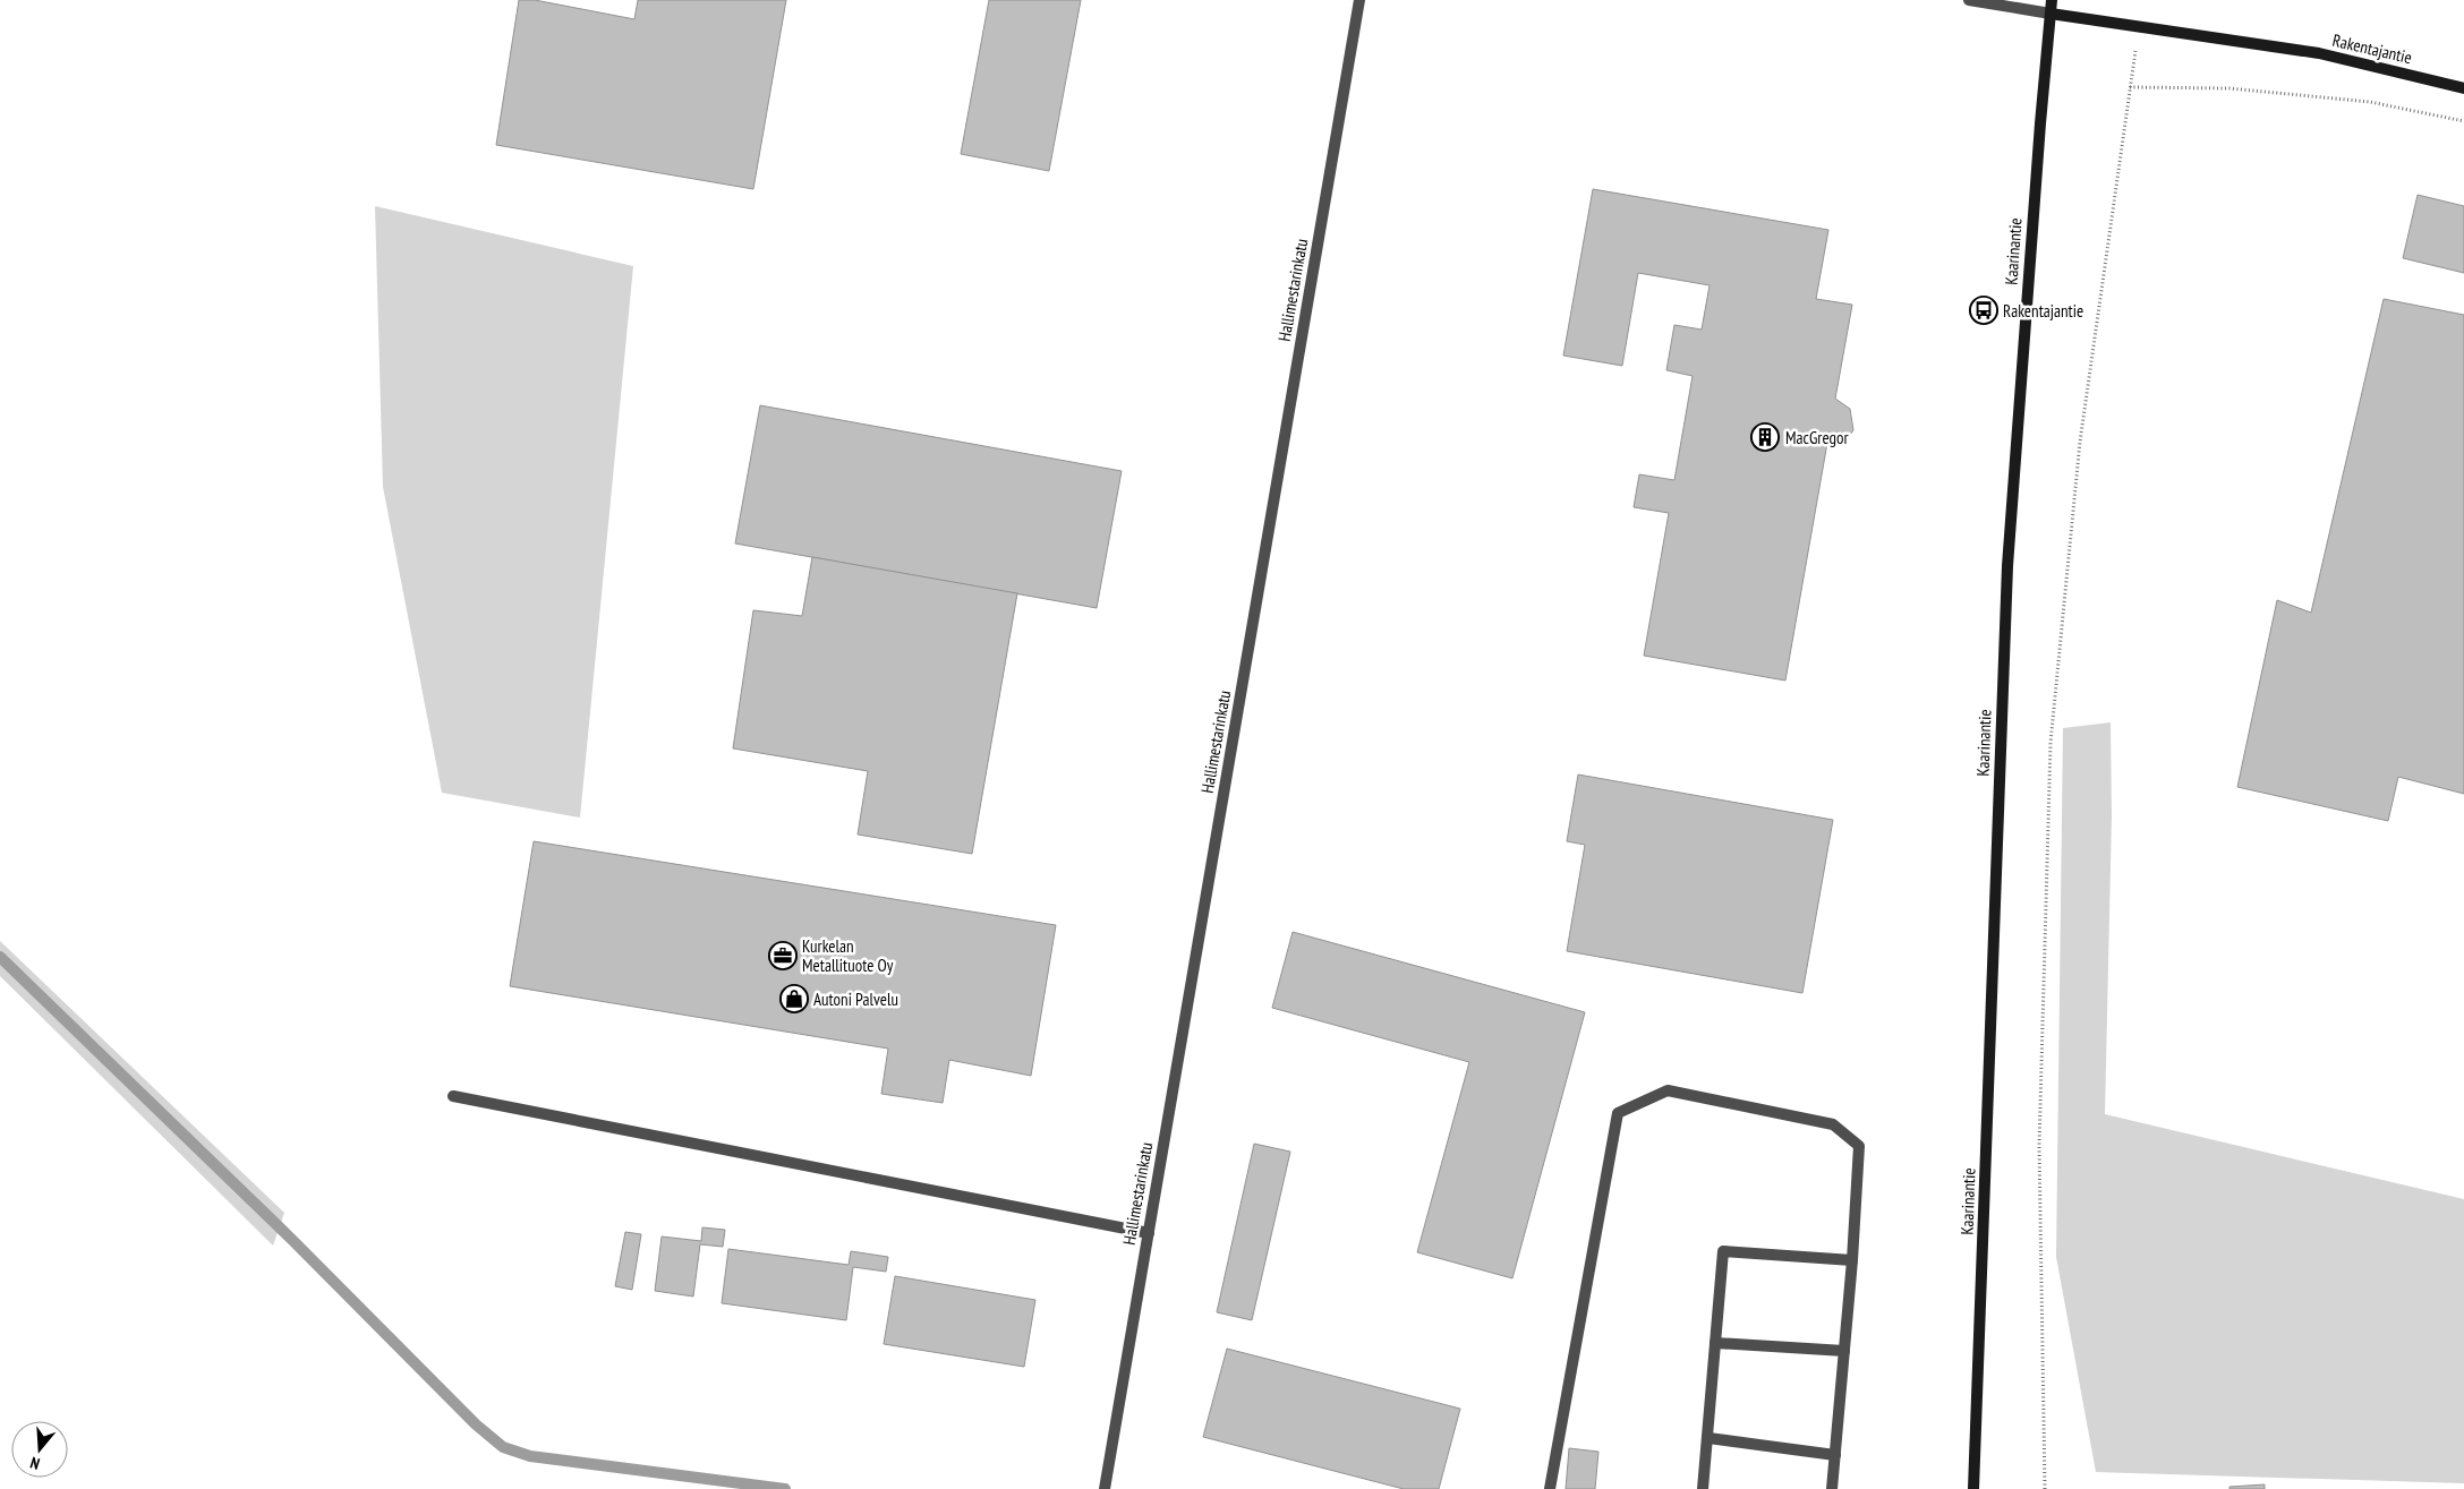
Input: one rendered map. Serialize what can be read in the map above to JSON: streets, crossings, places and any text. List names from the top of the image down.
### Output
{
  "streets": {
    "main road": ["Rakentajantie", "Kaarinantie"],
    "street": ["Hallimestarinkatu"]
  },
  "crossings": [
    ["Rakentajantie", "Kaarinantie"]
  ],
  "places": {
    "bus stop": ["Rakentajantie"],
    "building": ["MacGregor"],
    "office": ["Kurkelan Metallituote Oy"],
    "shop": ["Autoni Palvelu"]
  },
  "north": "bottom"
}
